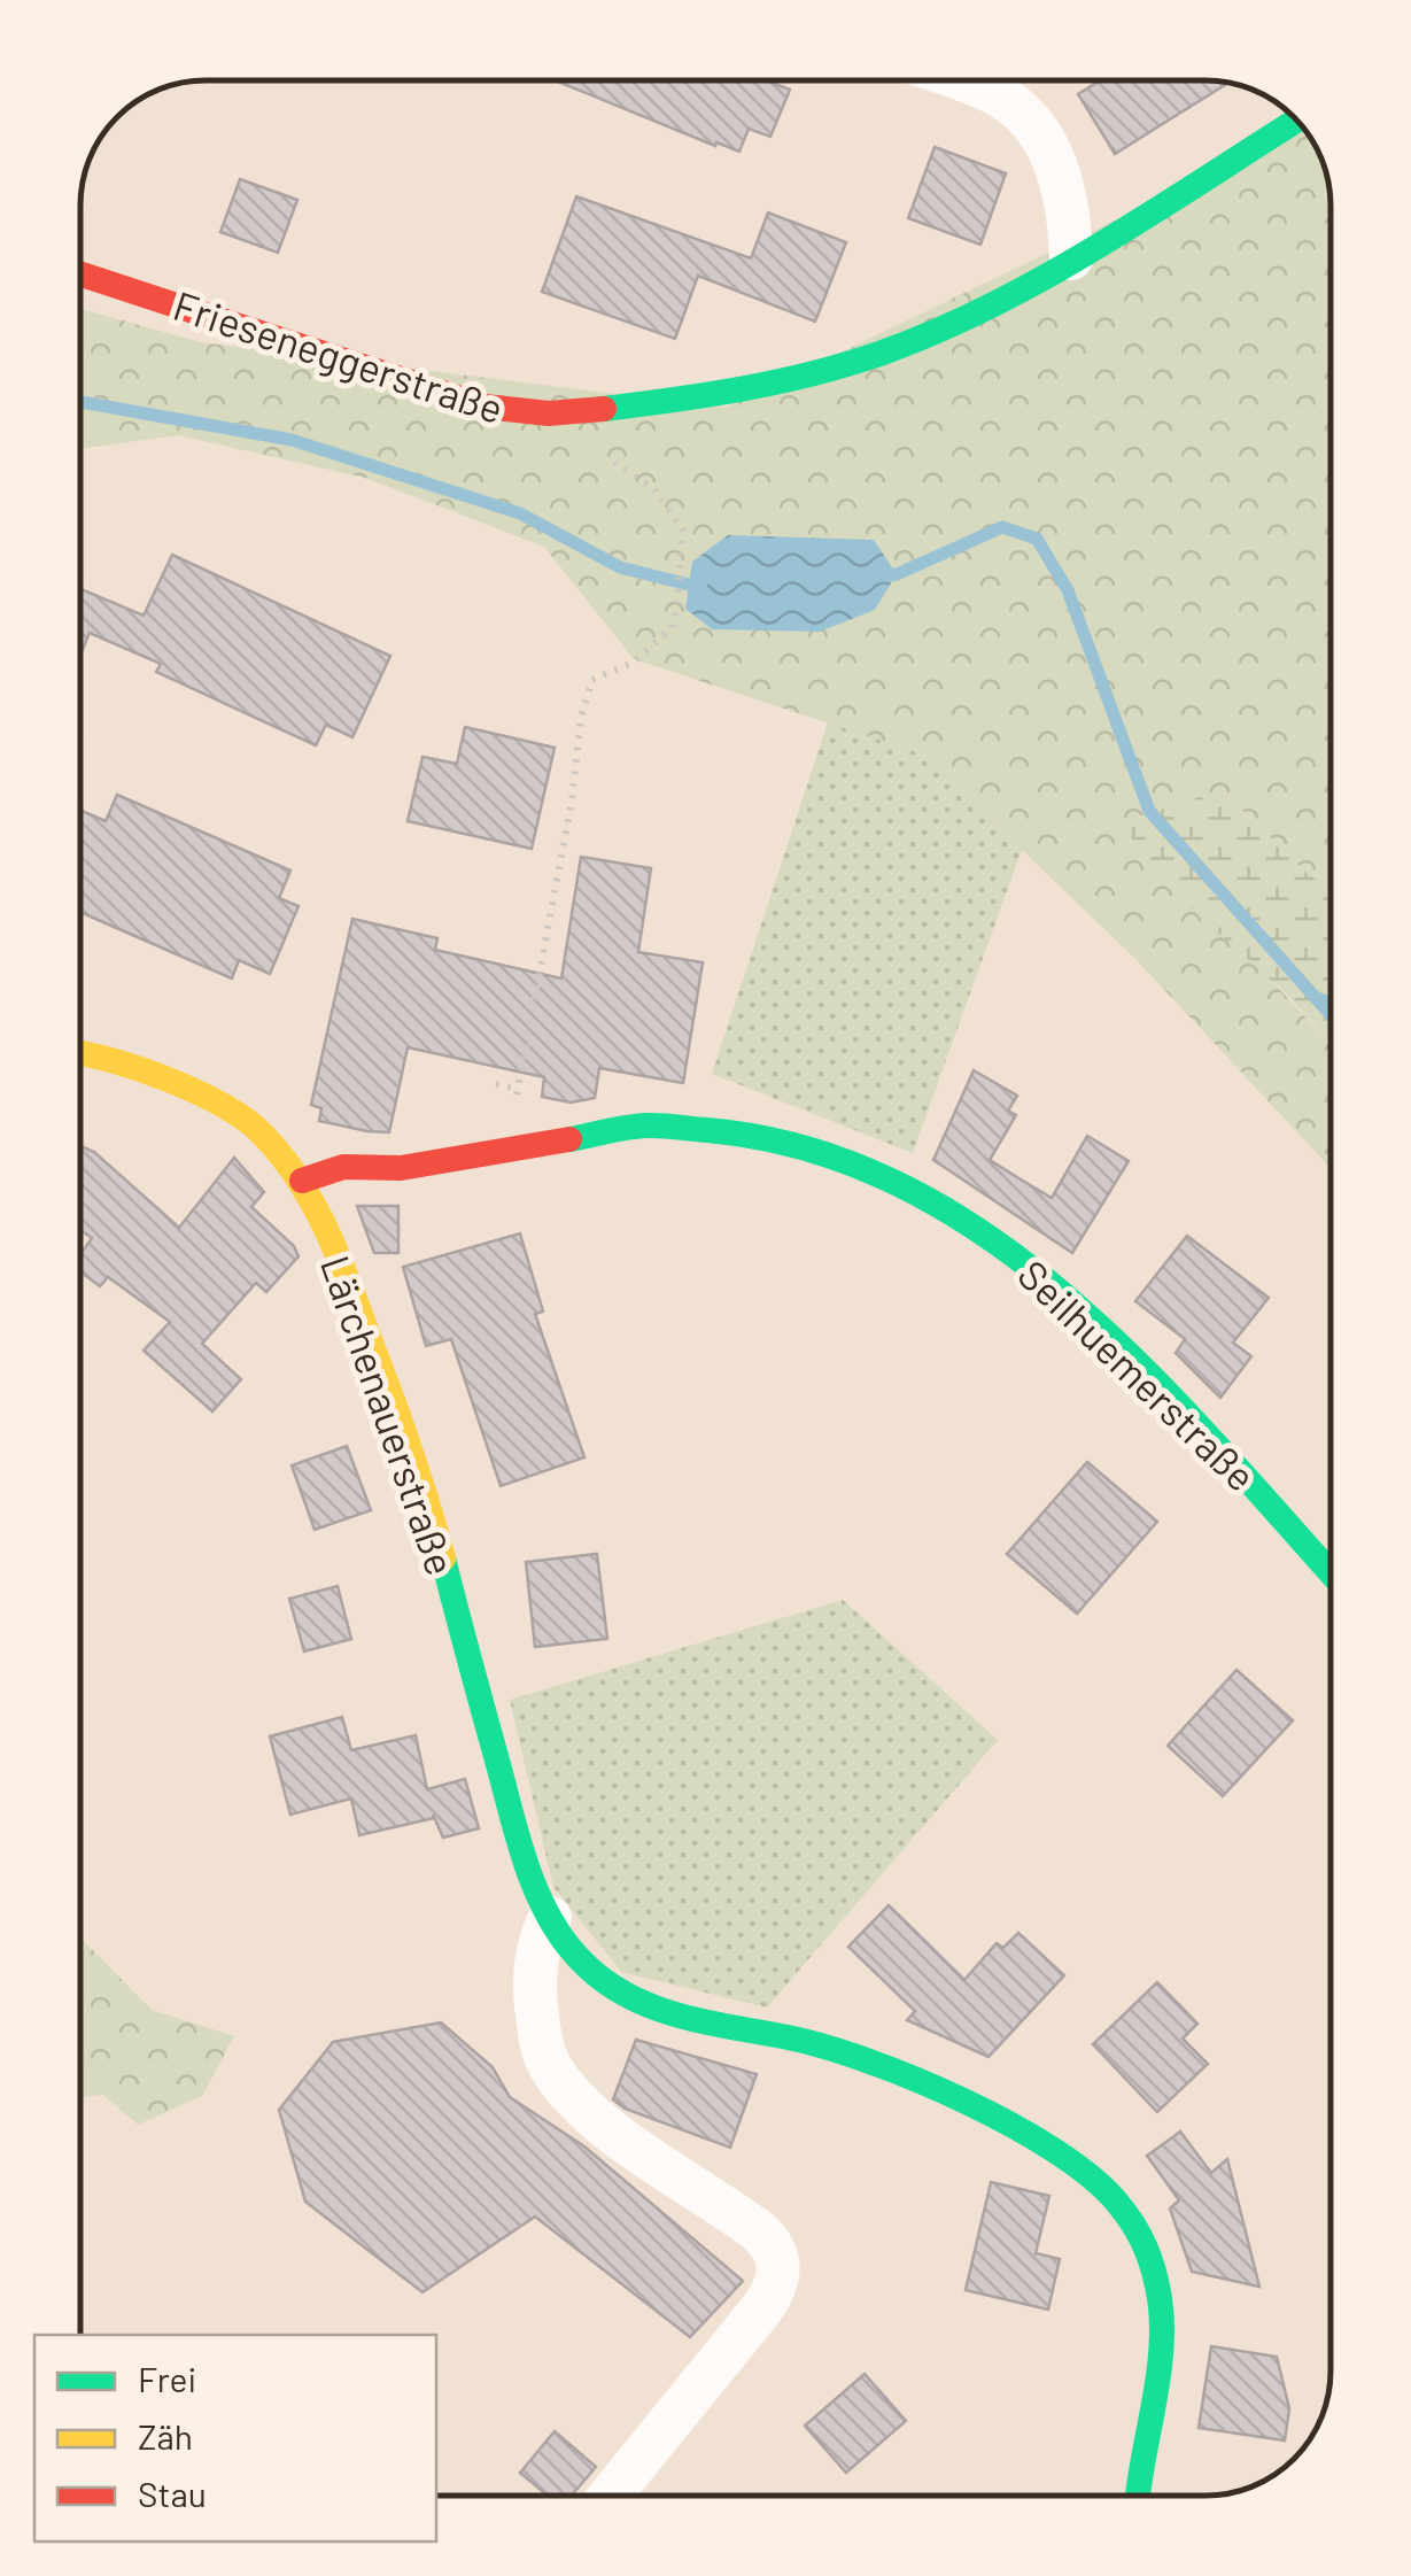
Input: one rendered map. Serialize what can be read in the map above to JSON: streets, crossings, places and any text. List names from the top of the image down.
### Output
{
  "streets": {
    "street": ["Frieseneggerstraße", "Seilhuemerstraße", "Lärchenauerstraße"]
  },
  "crossings": [
    ["Seilhuemerstraße", "Lärchenauerstraße"]
  ],
  "legend": ["Frei", "Zäh", "Stau"]
}
